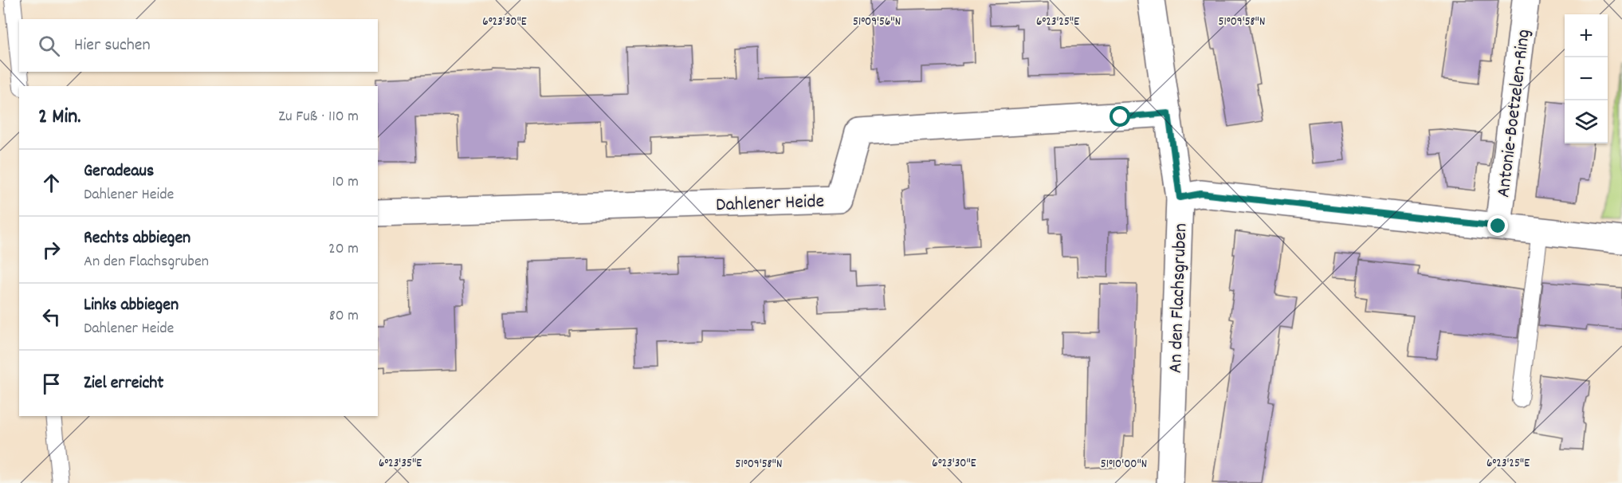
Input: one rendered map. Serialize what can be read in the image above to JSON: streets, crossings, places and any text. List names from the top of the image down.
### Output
{
  "streets": {
    "street": ["Antonie-Boetzelen-Ring", "Dahlener Heide", "An den Flachsgruben"]
  },
  "crossings": [
    ["Dahlener Heide", "An den Flachsgruben"]
  ],
  "page": {
    "map_buttons": ["+", "−"],
    "search": "Hier suchen",
    "heading": ["2 Min.", "Zu Fuß · 110 m"],
    "list": [
      ["Geradeaus", "Dahlener Heide", "10 m"],
      ["Rechts abbiegen", "An den Flachsgruben", "20 m"],
      ["Links abbiegen", "Dahlener Heide", "80 m"],
      "Ziel erreicht"
    ]
  },
  "coordinates": [
    "51°09'56\"N",
    "51°09'58\"N",
    "6°23'30\"E",
    "6°23'25\"E",
    "6°23'35\"E",
    "51°10'00\"N"
  ]
}
